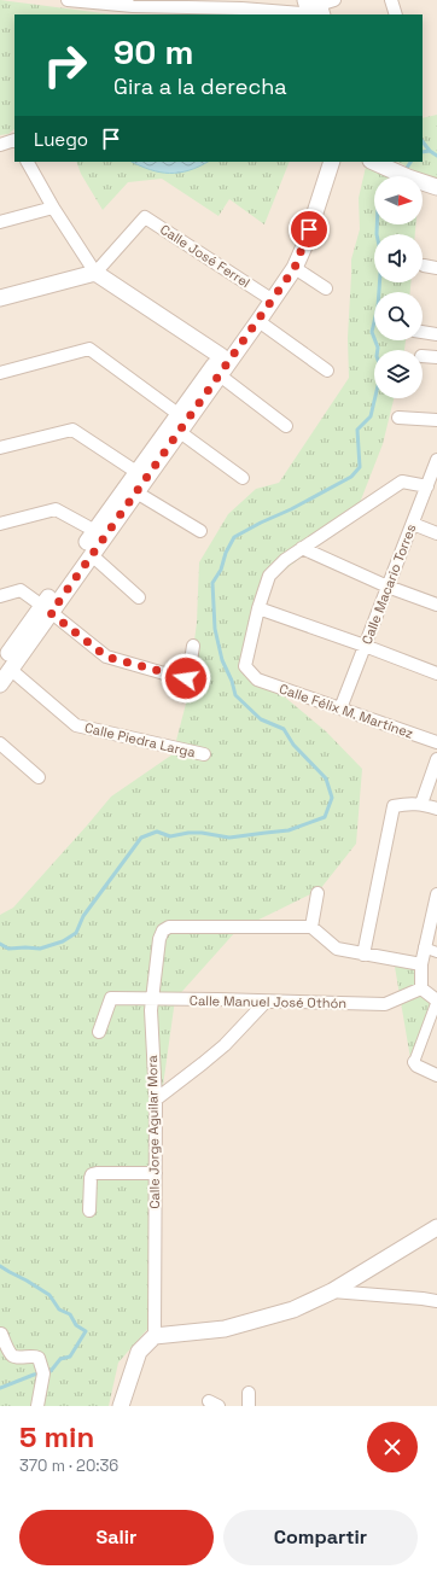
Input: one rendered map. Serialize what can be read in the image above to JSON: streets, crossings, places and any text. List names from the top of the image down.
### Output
{
  "streets": {
    "street": [
      "Calle José Ferrel",
      "Calle Macario Torres",
      "Calle Félix M. Martínez",
      "Calle Piedra Larga",
      "Calle Manuel José Othón",
      "Calle Jorge Aguilar Mora"
    ]
  },
  "crossings": [
    ["Calle Macario Torres", "Calle Félix M. Martínez"],
    ["Calle Manuel José Othón", "Calle Jorge Aguilar Mora"]
  ],
  "north": "right",
  "page": {
    "turn": ["90 m", "Gira a la derecha"],
    "then": "Luego",
    "heading": ["5 min", "370 m · 20:36"],
    "buttons": ["Salir", "Compartir"]
  }
}
